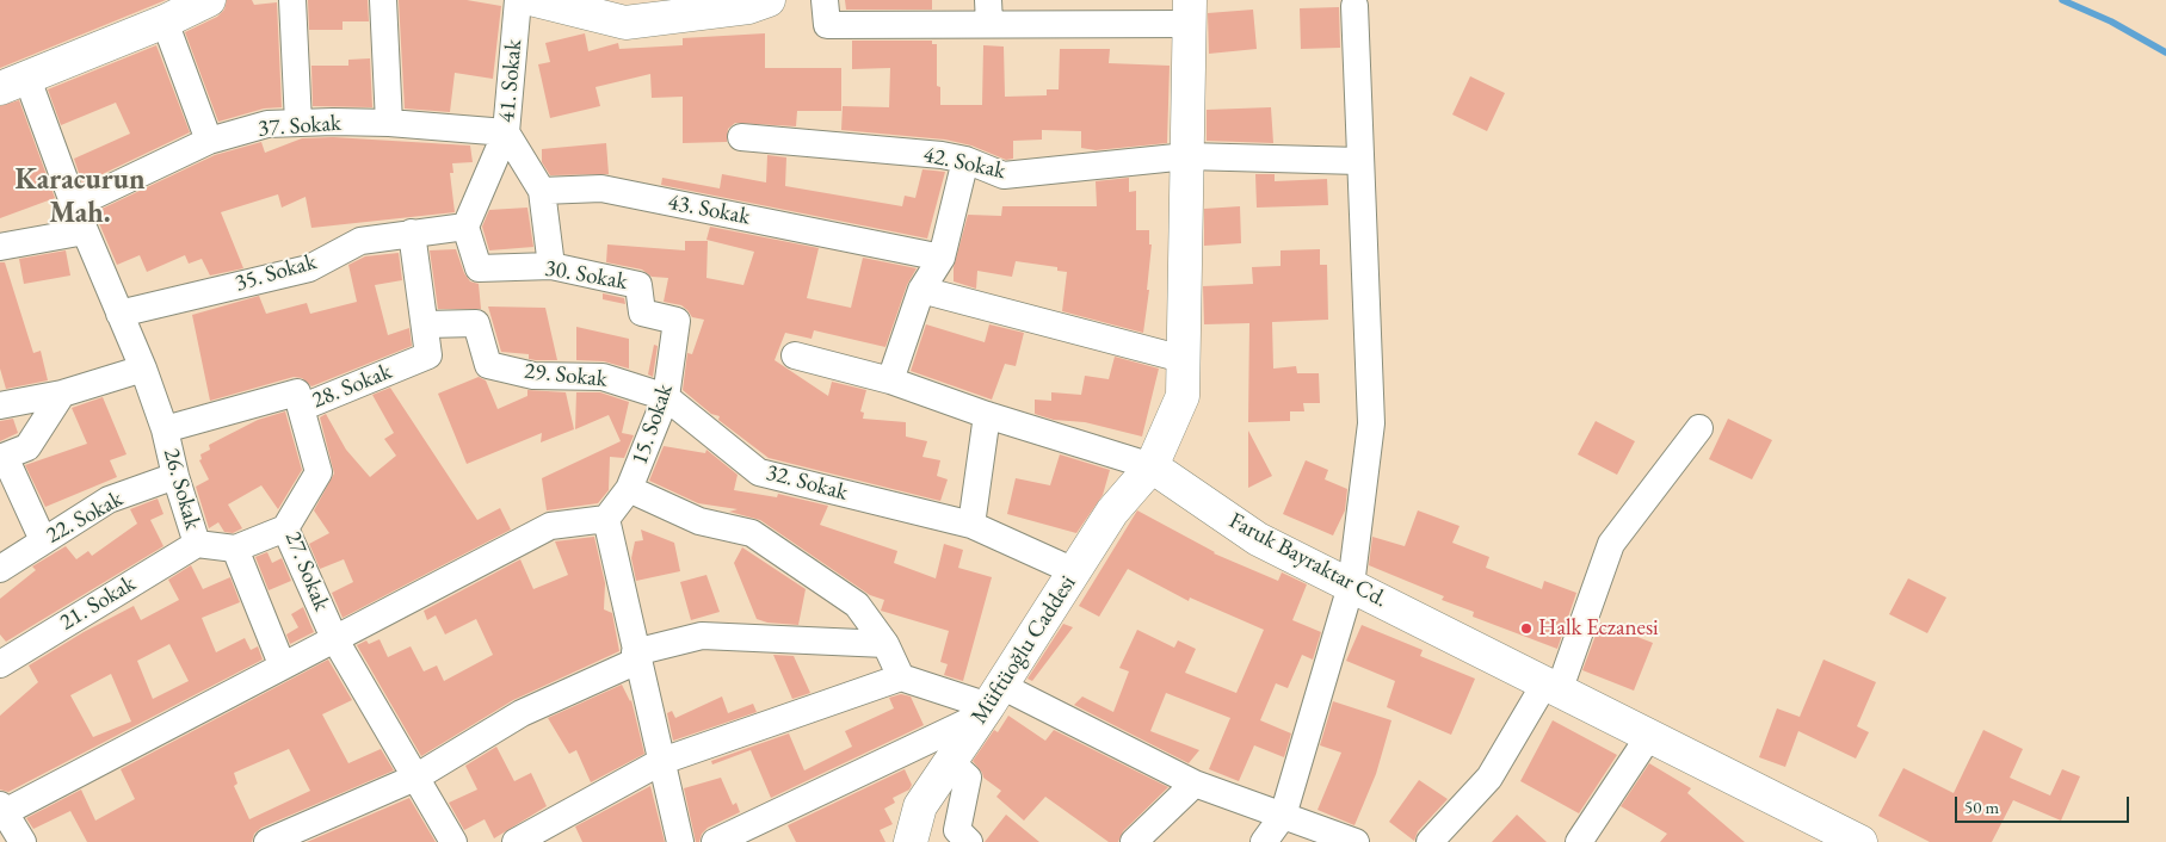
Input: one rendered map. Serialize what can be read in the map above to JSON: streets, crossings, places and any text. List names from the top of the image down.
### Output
{
  "streets": {
    "street": [
      "41. Sokak",
      "37. Sokak",
      "42. Sokak",
      "43. Sokak",
      "35. Sokak",
      "30. Sokak",
      "29. Sokak",
      "28. Sokak",
      "15. Sokak",
      "32. Sokak",
      "26. Sokak",
      "22. Sokak",
      "Faruk Bayraktar Cd.",
      "27. Sokak",
      "21. Sokak",
      "Müftüoğlu Caddesi"
    ]
  },
  "crossings": [
    ["41. Sokak", "37. Sokak"],
    ["41. Sokak", "35. Sokak"],
    ["41. Sokak", "30. Sokak"],
    ["37. Sokak", "26. Sokak"],
    ["35. Sokak", "30. Sokak"],
    ["35. Sokak", "28. Sokak"],
    ["35. Sokak", "26. Sokak"],
    ["30. Sokak", "15. Sokak"],
    ["29. Sokak", "28. Sokak"],
    ["29. Sokak", "15. Sokak"],
    ["29. Sokak", "32. Sokak"],
    ["28. Sokak", "26. Sokak"],
    ["28. Sokak", "27. Sokak"],
    ["15. Sokak", "32. Sokak"],
    ["32. Sokak", "Müftüoğlu Caddesi"],
    ["26. Sokak", "22. Sokak"],
    ["26. Sokak", "21. Sokak"],
    ["Faruk Bayraktar Cd.", "Müftüoğlu Caddesi"]
  ],
  "districts": ["Karacurun Mah."],
  "places": ["Halk Eczanesi"],
  "scale_bar": "50 m"
}
